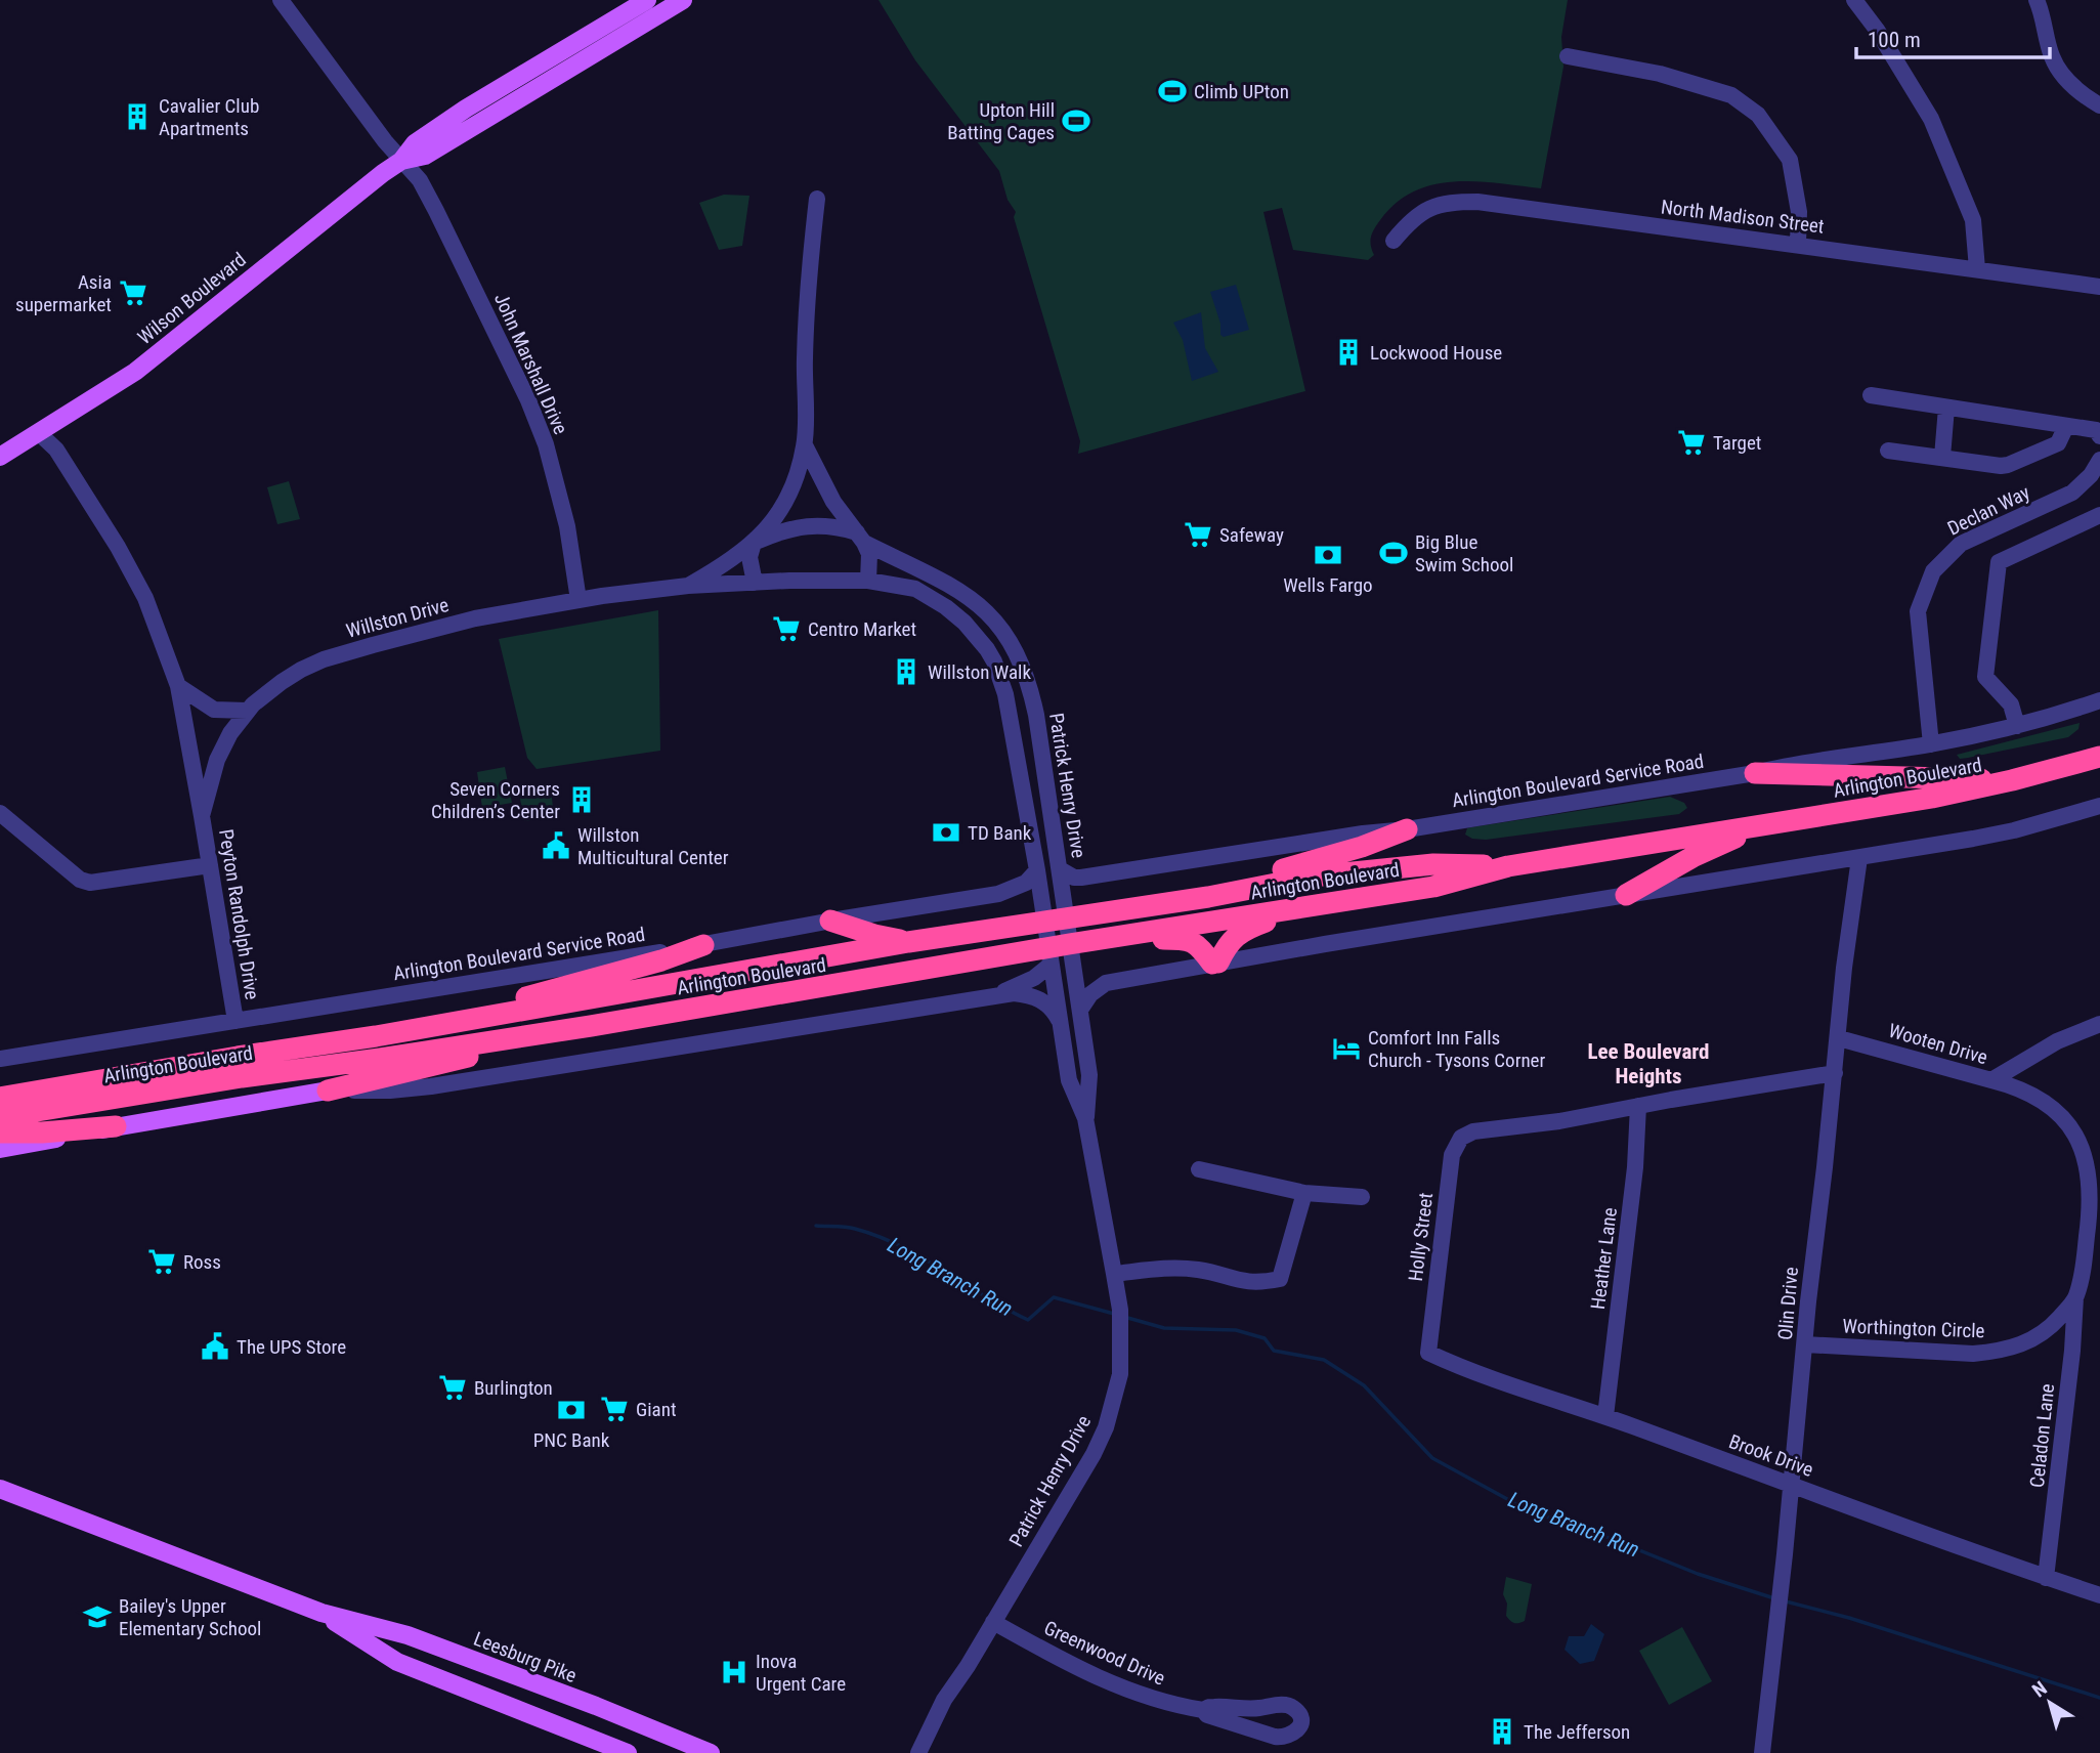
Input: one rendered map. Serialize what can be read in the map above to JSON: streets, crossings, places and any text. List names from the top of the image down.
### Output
{
  "streets": {
    "highway": ["Arlington Boulevard"],
    "main road": ["Wilson Boulevard", "Leesburg Pike"],
    "street": [
      "North Madison Street",
      "John Marshall Drive",
      "Declan Way",
      "Willston Drive",
      "Arlington Boulevard Service Road",
      "Patrick Henry Drive",
      "Peyton Randolph Drive",
      "Wooten Drive",
      "Holly Street",
      "Heather Lane",
      "Olin Drive",
      "Worthington Circle",
      "Celadon Lane",
      "Brook Drive",
      "Greenwood Drive"
    ]
  },
  "crossings": [
    ["Wilson Boulevard", "John Marshall Drive"],
    ["John Marshall Drive", "Willston Drive"],
    ["Declan Way", "Arlington Boulevard Service Road"],
    ["Willston Drive", "Patrick Henry Drive"],
    ["Willston Drive", "Peyton Randolph Drive"],
    ["Arlington Boulevard", "Patrick Henry Drive"],
    ["Arlington Boulevard Service Road", "Patrick Henry Drive"],
    ["Arlington Boulevard Service Road", "Peyton Randolph Drive"],
    ["Patrick Henry Drive", "Greenwood Drive"],
    ["Wooten Drive", "Olin Drive"],
    ["Wooten Drive", "Worthington Circle"],
    ["Holly Street", "Heather Lane"],
    ["Holly Street", "Brook Drive"],
    ["Heather Lane", "Brook Drive"],
    ["Olin Drive", "Worthington Circle"],
    ["Olin Drive", "Brook Drive"],
    ["Worthington Circle", "Celadon Lane"],
    ["Celadon Lane", "Brook Drive"]
  ],
  "districts": ["Lee Boulevard Heights"],
  "water": ["Long Branch Run"],
  "places": {
    "sports": ["Climb UPton", "Upton Hill Batting Cages", "Big Blue Swim School"],
    "building": [
      "Cavalier Club Apartments",
      "Lockwood House",
      "Willston Walk",
      "Seven Corners Children’s Center",
      "The Jefferson"
    ],
    "supermarket": [
      "Asia supermarket",
      "Target",
      "Safeway",
      "Centro Market",
      "Ross",
      "Burlington",
      "Giant"
    ],
    "bank": ["Wells Fargo", "TD Bank", "PNC Bank"],
    "public building": ["Willston Multicultural Center", "The UPS Store"],
    "hotel": ["Comfort Inn Falls Church - Tysons Corner"],
    "school or university": ["Bailey's Upper Elementary School"],
    "hospital": ["Inova Urgent Care"]
  },
  "scale_bar": "100 m",
  "north": "top left"
}
